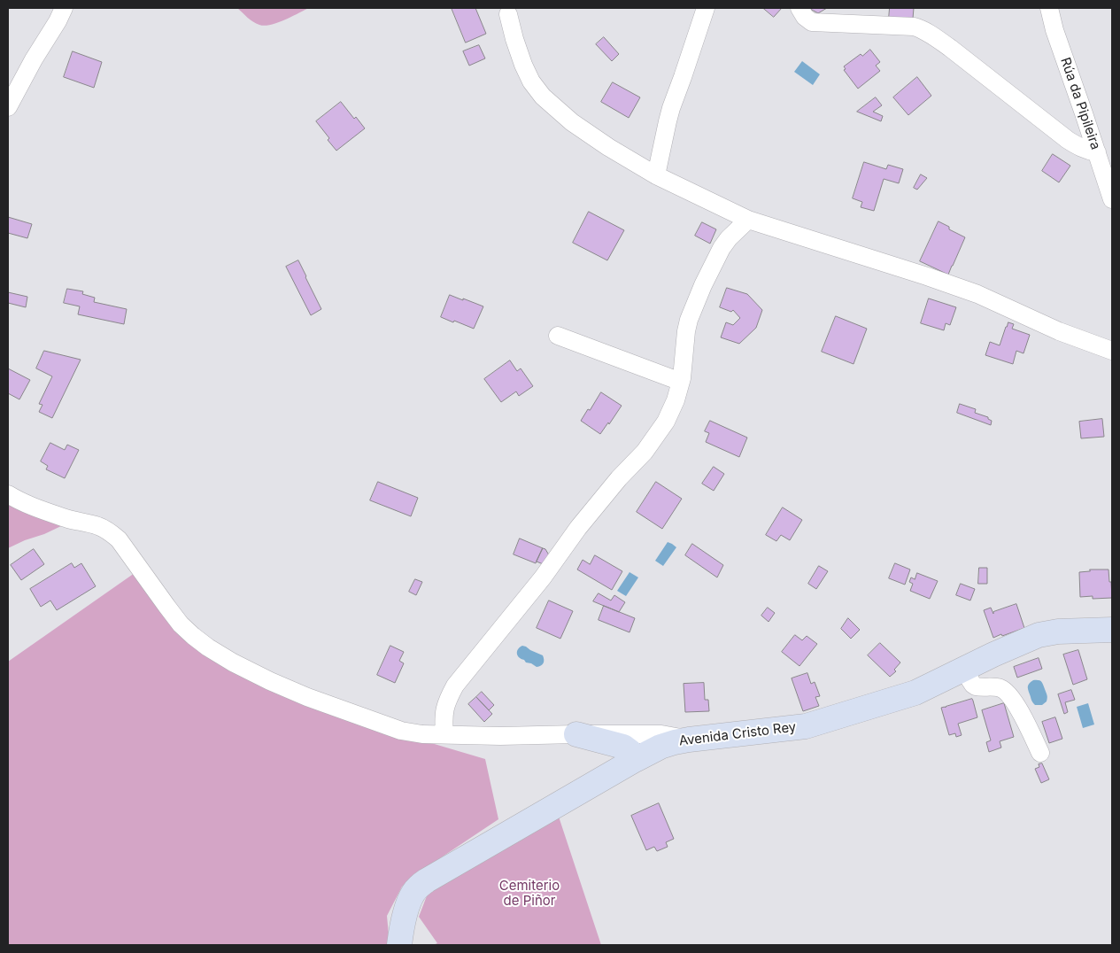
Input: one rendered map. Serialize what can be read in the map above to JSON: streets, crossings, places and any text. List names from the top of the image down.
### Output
{
  "streets": {
    "street": ["Rúa da Pipileira", "Avenida Cristo Rey"]
  },
  "parks": ["Cemiterio de Piñor"]
}
